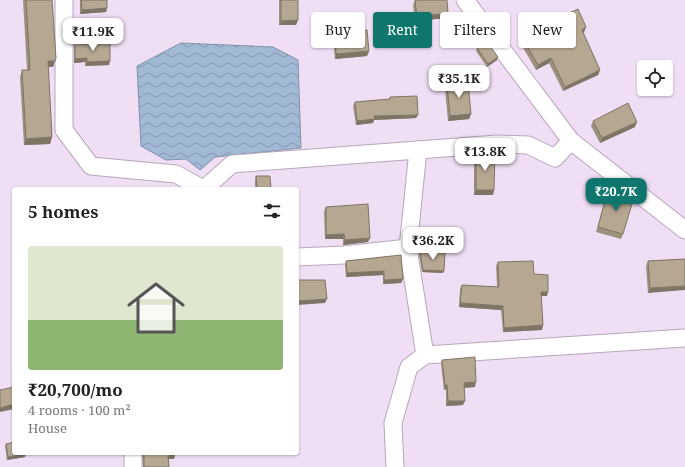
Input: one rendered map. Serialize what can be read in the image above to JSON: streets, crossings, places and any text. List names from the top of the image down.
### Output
{
  "page": {
    "chip": [
      "Buy",
      "Rent",
      "Filters",
      "New"
    ],
    "price": [
      "₹11.9K",
      "₹35.1K",
      "₹13.8K",
      "₹20.7K",
      "₹36.2K"
    ],
    "heading": "5 homes",
    "list": [
      {
        "name": "₹20,700/mo",
        "note": "4 rooms · 100 m² · House"
      }
    ]
  }
}
